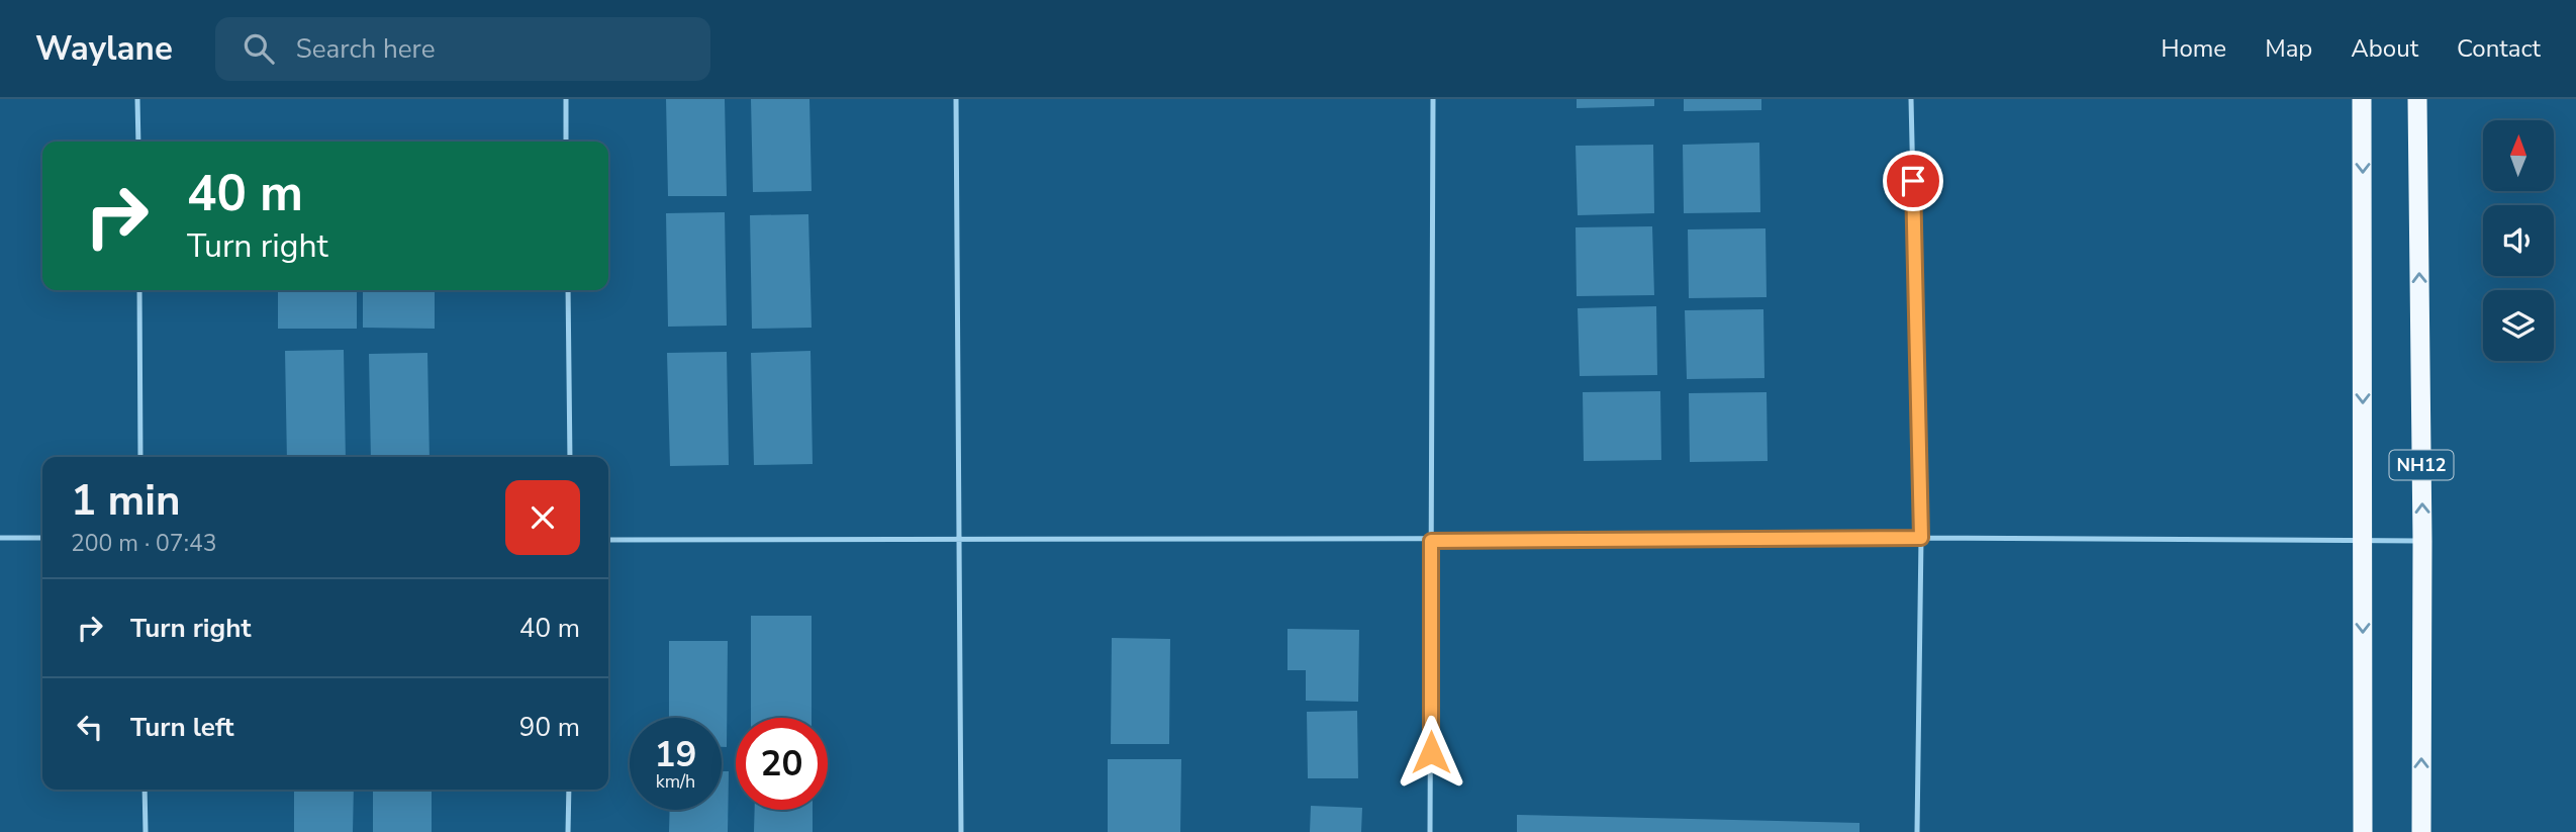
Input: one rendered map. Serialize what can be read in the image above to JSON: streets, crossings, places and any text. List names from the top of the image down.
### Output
{
  "streets": {
    "highway": ["NH12"]
  },
  "north": "top",
  "page": {
    "header": "Waylane",
    "search": "Search here",
    "nav": [
      "Home",
      "Map",
      "About",
      "Contact"
    ],
    "turn": ["40 m", "Turn right"],
    "heading": ["1 min", "200 m · 07:43"],
    "list": [
      {
        "name": "Turn right",
        "value": "40 m"
      },
      {
        "name": "Turn left",
        "value": "90 m"
      }
    ],
    "speed": "19 km/h",
    "limit": "20"
  }
}
